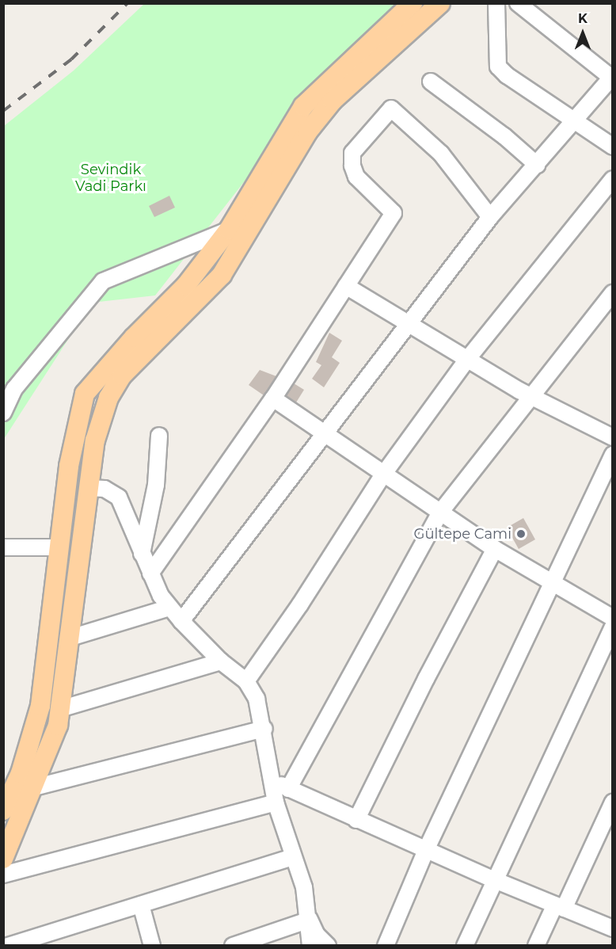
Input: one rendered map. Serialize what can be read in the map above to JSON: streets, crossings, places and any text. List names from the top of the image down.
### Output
{
  "parks": ["Sevindik Vadi Parkı"],
  "places": ["Gültepe Cami"],
  "north": "top"
}
